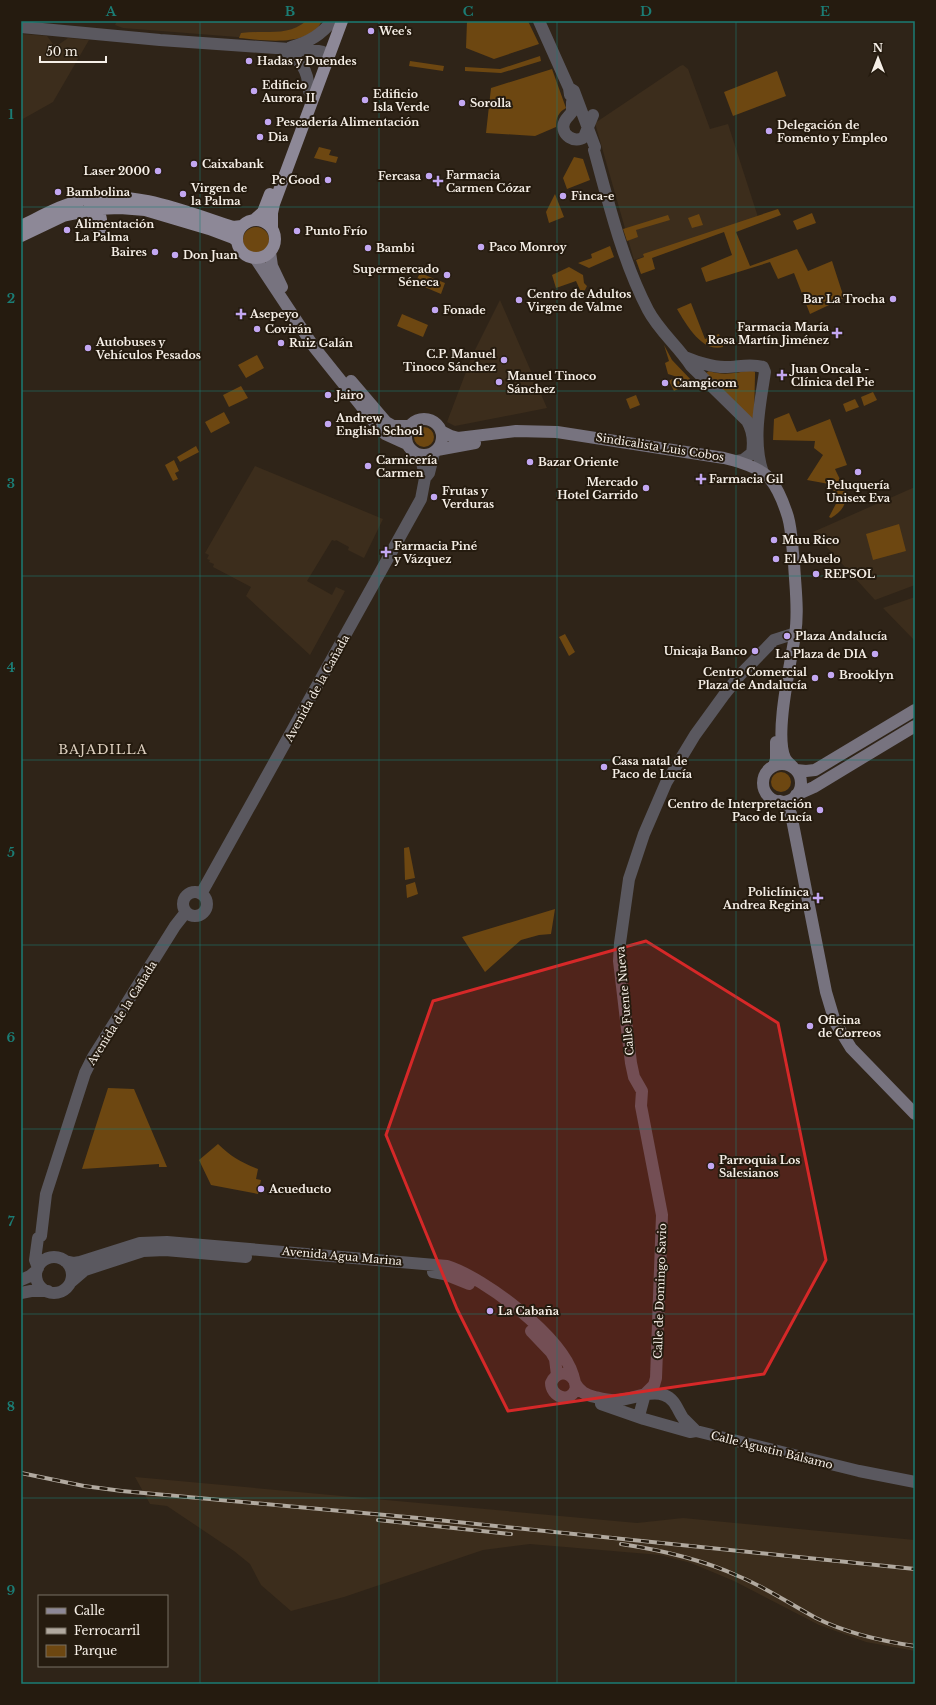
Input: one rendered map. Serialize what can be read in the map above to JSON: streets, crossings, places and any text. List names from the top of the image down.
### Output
{
  "streets": {
    "main road": ["Sindicalista Luis Cobos"],
    "street": [
      "Avenida de la Cañada",
      "Calle Fuente Nueva",
      "Avenida Agua Marina",
      "Calle de Domingo Savio",
      "Calle Agustin Bálsamo"
    ]
  },
  "crossings": [
    ["Sindicalista Luis Cobos", "Avenida de la Cañada"],
    ["Sindicalista Luis Cobos", "Calle Fuente Nueva"],
    ["Avenida de la Cañada", "Avenida Agua Marina"],
    ["Calle Fuente Nueva", "Calle de Domingo Savio"],
    ["Avenida Agua Marina", "Calle de Domingo Savio"],
    ["Avenida Agua Marina", "Calle Agustin Bálsamo"],
    ["Calle de Domingo Savio", "Calle Agustin Bálsamo"]
  ],
  "districts": ["BAJADILLA"],
  "places": {
    "other": [
      "Wee's",
      "Hadas y Duendes",
      "Edificio Aurora II",
      "Edificio Isla Verde",
      "Sorolla",
      "Pescadería Alimentación",
      "Delegación de Fomento y Empleo",
      "Dia",
      "Caixabank",
      "Laser 2000",
      "Fercasa",
      "Pc Good",
      "Bambolina",
      "Virgen de la Palma",
      "Finca-e",
      "Alimentación La Palma",
      "Punto Frío",
      "Paco Monroy",
      "Bambi",
      "Baires",
      "Don Juan",
      "Supermercado Séneca",
      "Bar La Trocha",
      "Centro de Adultos Virgen de Valme",
      "Fonade",
      "Covirán",
      "Ruiz Galán",
      "Autobuses y Vehículos Pesados",
      "C.P. Manuel Tinoco Sánchez",
      "Manuel Tinoco Sánchez",
      "Camgicom",
      "Jairo",
      "Andrew English School",
      "Bazar Oriente",
      "Carnicería Carmen",
      "Peluquería Unisex Eva",
      "Mercado Hotel Garrido",
      "Frutas y Verduras",
      "Muu Rico",
      "El Abuelo",
      "REPSOL",
      "Plaza Andalucía",
      "Unicaja Banco",
      "La Plaza de DIA",
      "Brooklyn",
      "Centro Comercial Plaza de Andalucía",
      "Casa natal de Paco de Lucía",
      "Centro de Interpretación Paco de Lucía",
      "Oficina de Correos",
      "Parroquia Los Salesianos",
      "Acueducto",
      "La Cabaña"
    ],
    "health": [
      "Farmacia Carmen Cózar",
      "Asepeyo",
      "Farmacia María Rosa Martín Jiménez",
      "Juan Oncala - Clínica del Pie",
      "Farmacia Gil",
      "Farmacia Piné y Vázquez",
      "Policlínica Andrea Regina"
    ]
  },
  "legend": ["Calle", "Ferrocarril", "Parque"],
  "scale_bar": "50 m",
  "north": "top",
  "grid": {
    "columns": [
      "A",
      "B",
      "C",
      "D",
      "E"
    ],
    "rows": [
      "1",
      "2",
      "3",
      "4",
      "5",
      "6",
      "7",
      "8",
      "9"
    ]
  }
}
